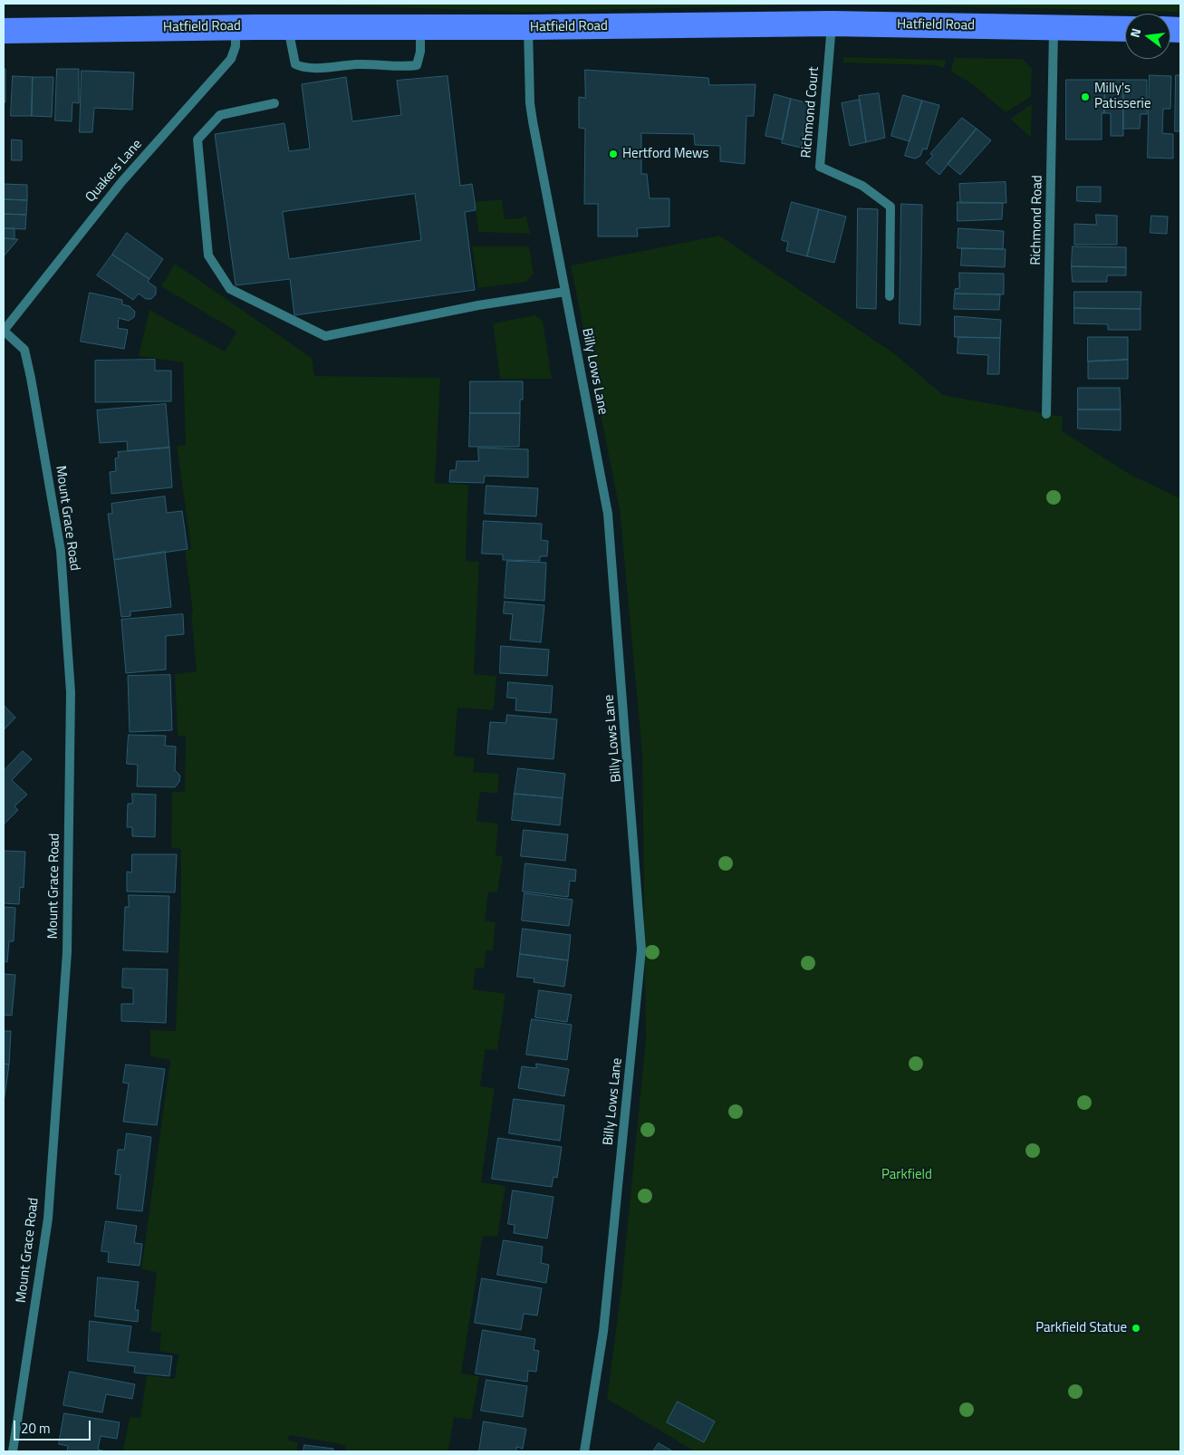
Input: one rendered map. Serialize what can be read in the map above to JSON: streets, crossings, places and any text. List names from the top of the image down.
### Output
{
  "streets": {
    "main road": ["Hatfield Road"],
    "street": [
      "Richmond Court",
      "Quakers Lane",
      "Richmond Road",
      "Billy Lows Lane",
      "Mount Grace Road"
    ]
  },
  "crossings": [
    ["Hatfield Road", "Richmond Court"],
    ["Hatfield Road", "Quakers Lane"],
    ["Hatfield Road", "Richmond Road"],
    ["Hatfield Road", "Billy Lows Lane"],
    ["Quakers Lane", "Mount Grace Road"]
  ],
  "parks": ["Parkfield"],
  "places": ["Milly's Patisserie", "Hertford Mews", "Parkfield Statue"],
  "scale_bar": "20 m",
  "north": "left"
}
